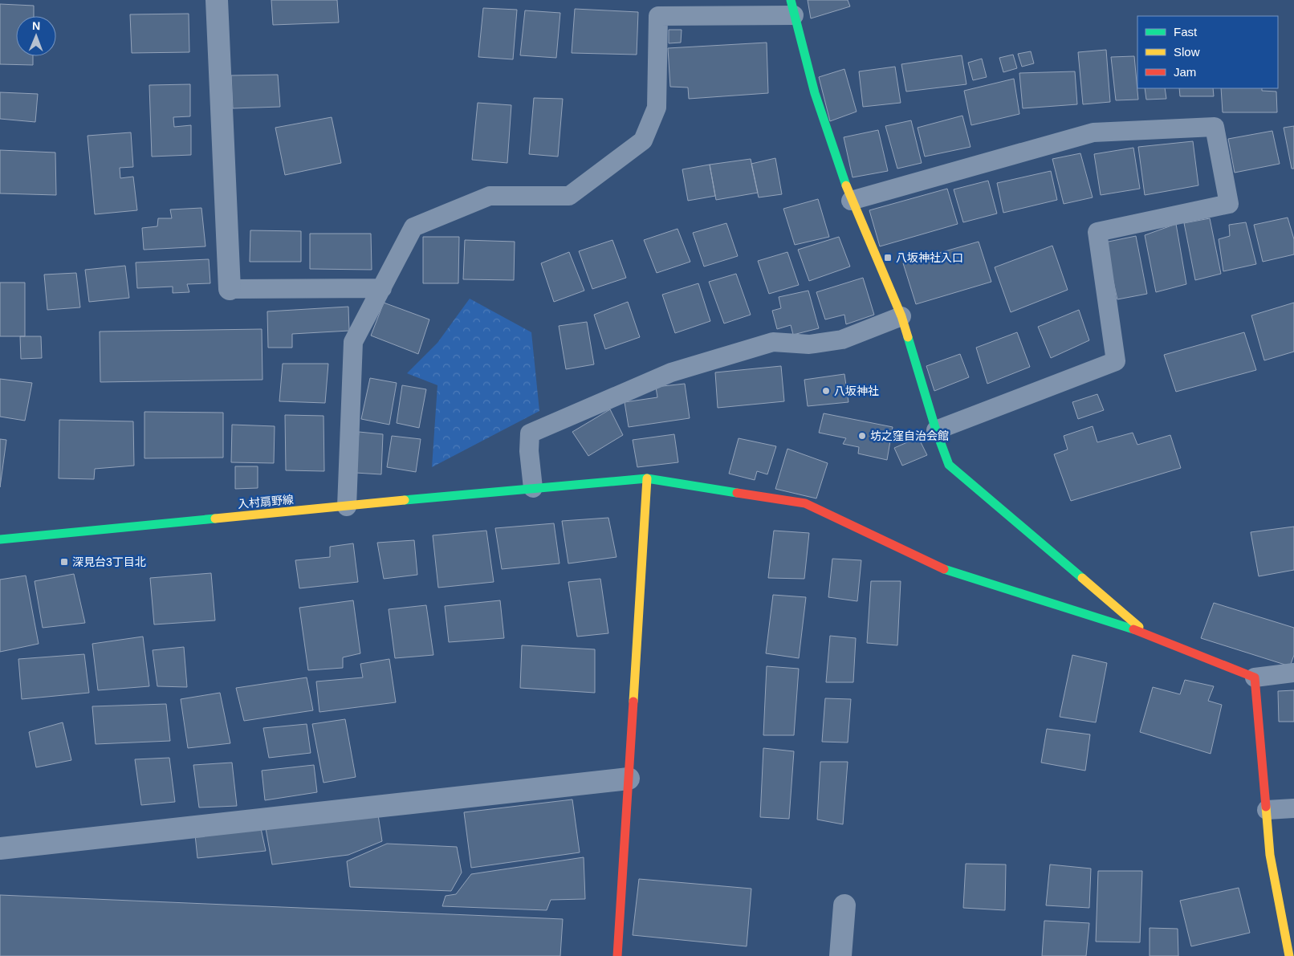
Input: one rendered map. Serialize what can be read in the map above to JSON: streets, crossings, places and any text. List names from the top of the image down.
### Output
{
  "streets": {
    "street": ["入村扇野線"]
  },
  "places": {
    "transit": ["八坂神社入口", "深見台3丁目北"],
    "other": ["八坂神社", "坊之窪自治会館"]
  },
  "legend": ["Fast", "Slow", "Jam"],
  "north": "top"
}
